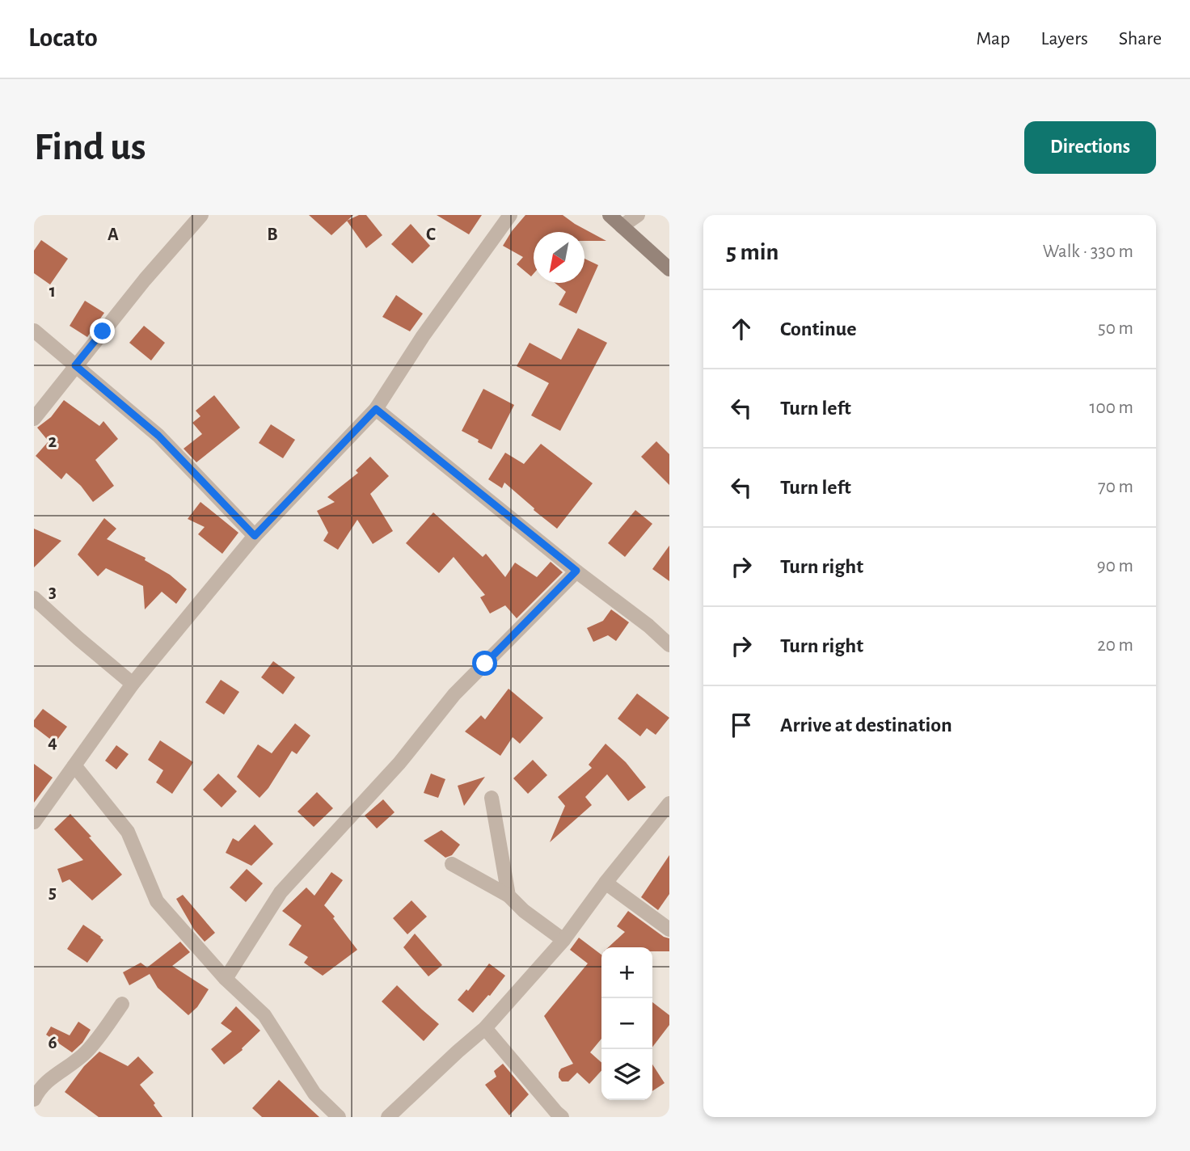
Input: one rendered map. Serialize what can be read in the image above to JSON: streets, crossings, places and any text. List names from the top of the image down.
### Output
{
  "north": "bottom left",
  "page": {
    "header": "Locato",
    "nav": ["Map", "Layers", "Share"],
    "buttons": "Directions",
    "title": "Find us",
    "heading": ["5 min", "Walk · 330 m"],
    "list": [
      ["Continue", "50 m"],
      ["Turn left", "100 m"],
      ["Turn left", "70 m"],
      ["Turn right", "90 m"],
      ["Turn right", "20 m"],
      "Arrive at destination"
    ],
    "map_buttons": ["+", "−"]
  },
  "grid": {
    "columns": ["A", "B", "C"],
    "rows": [
      "1",
      "2",
      "3",
      "4",
      "5",
      "6"
    ]
  }
}
